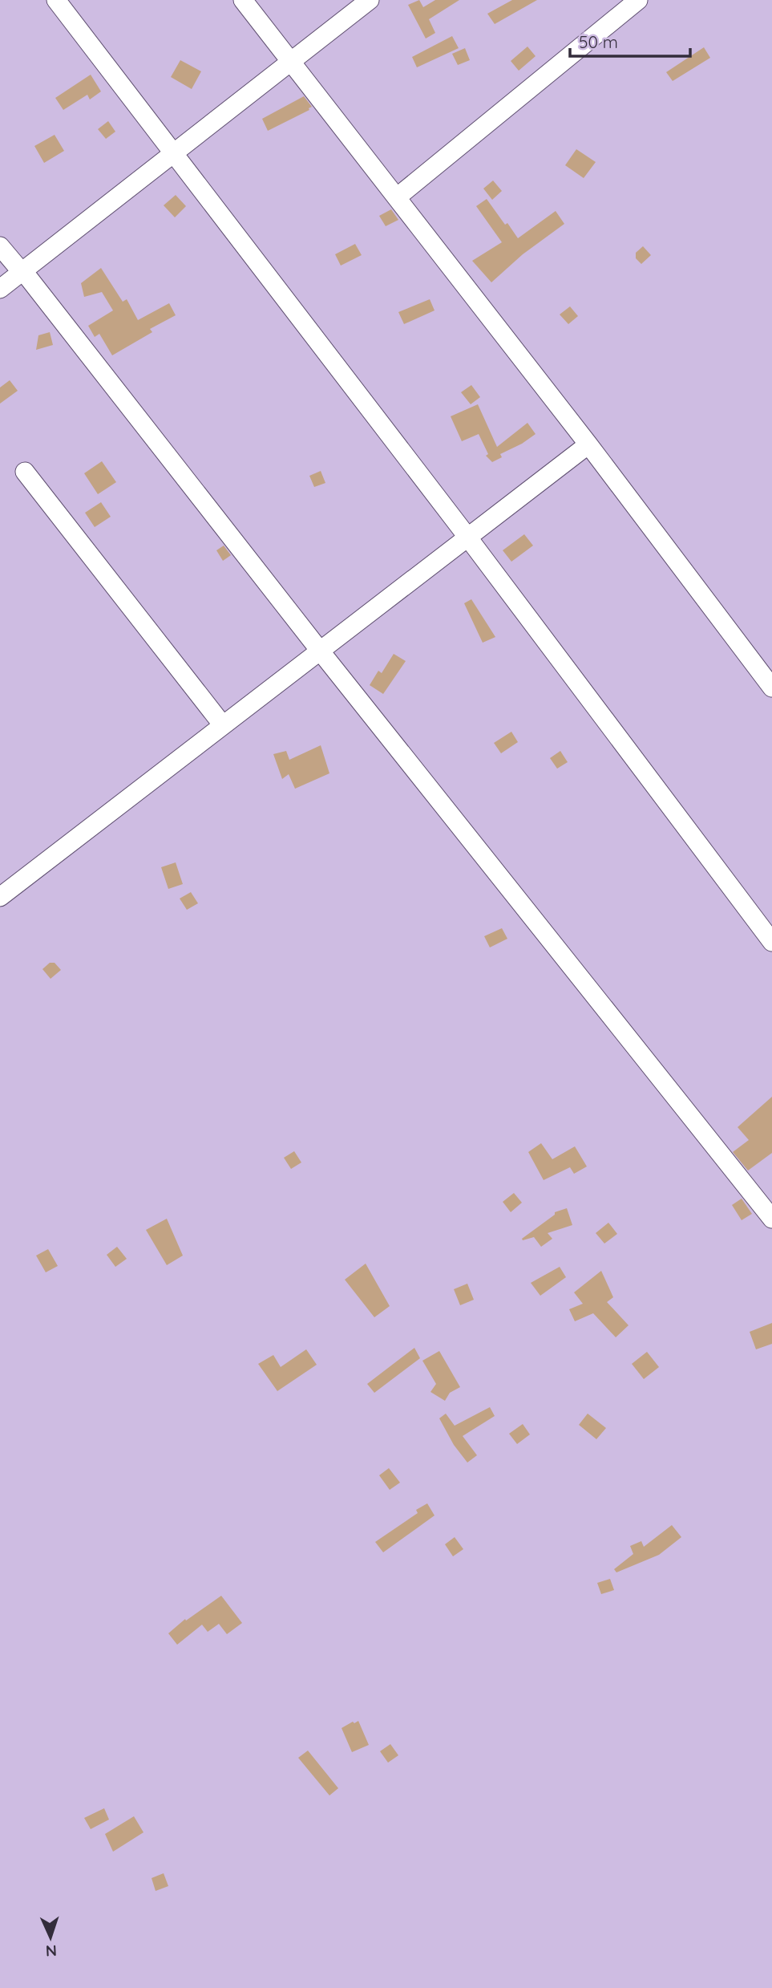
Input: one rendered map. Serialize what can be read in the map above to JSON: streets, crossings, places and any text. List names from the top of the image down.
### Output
{
  "scale_bar": "50 m",
  "north": "bottom"
}
